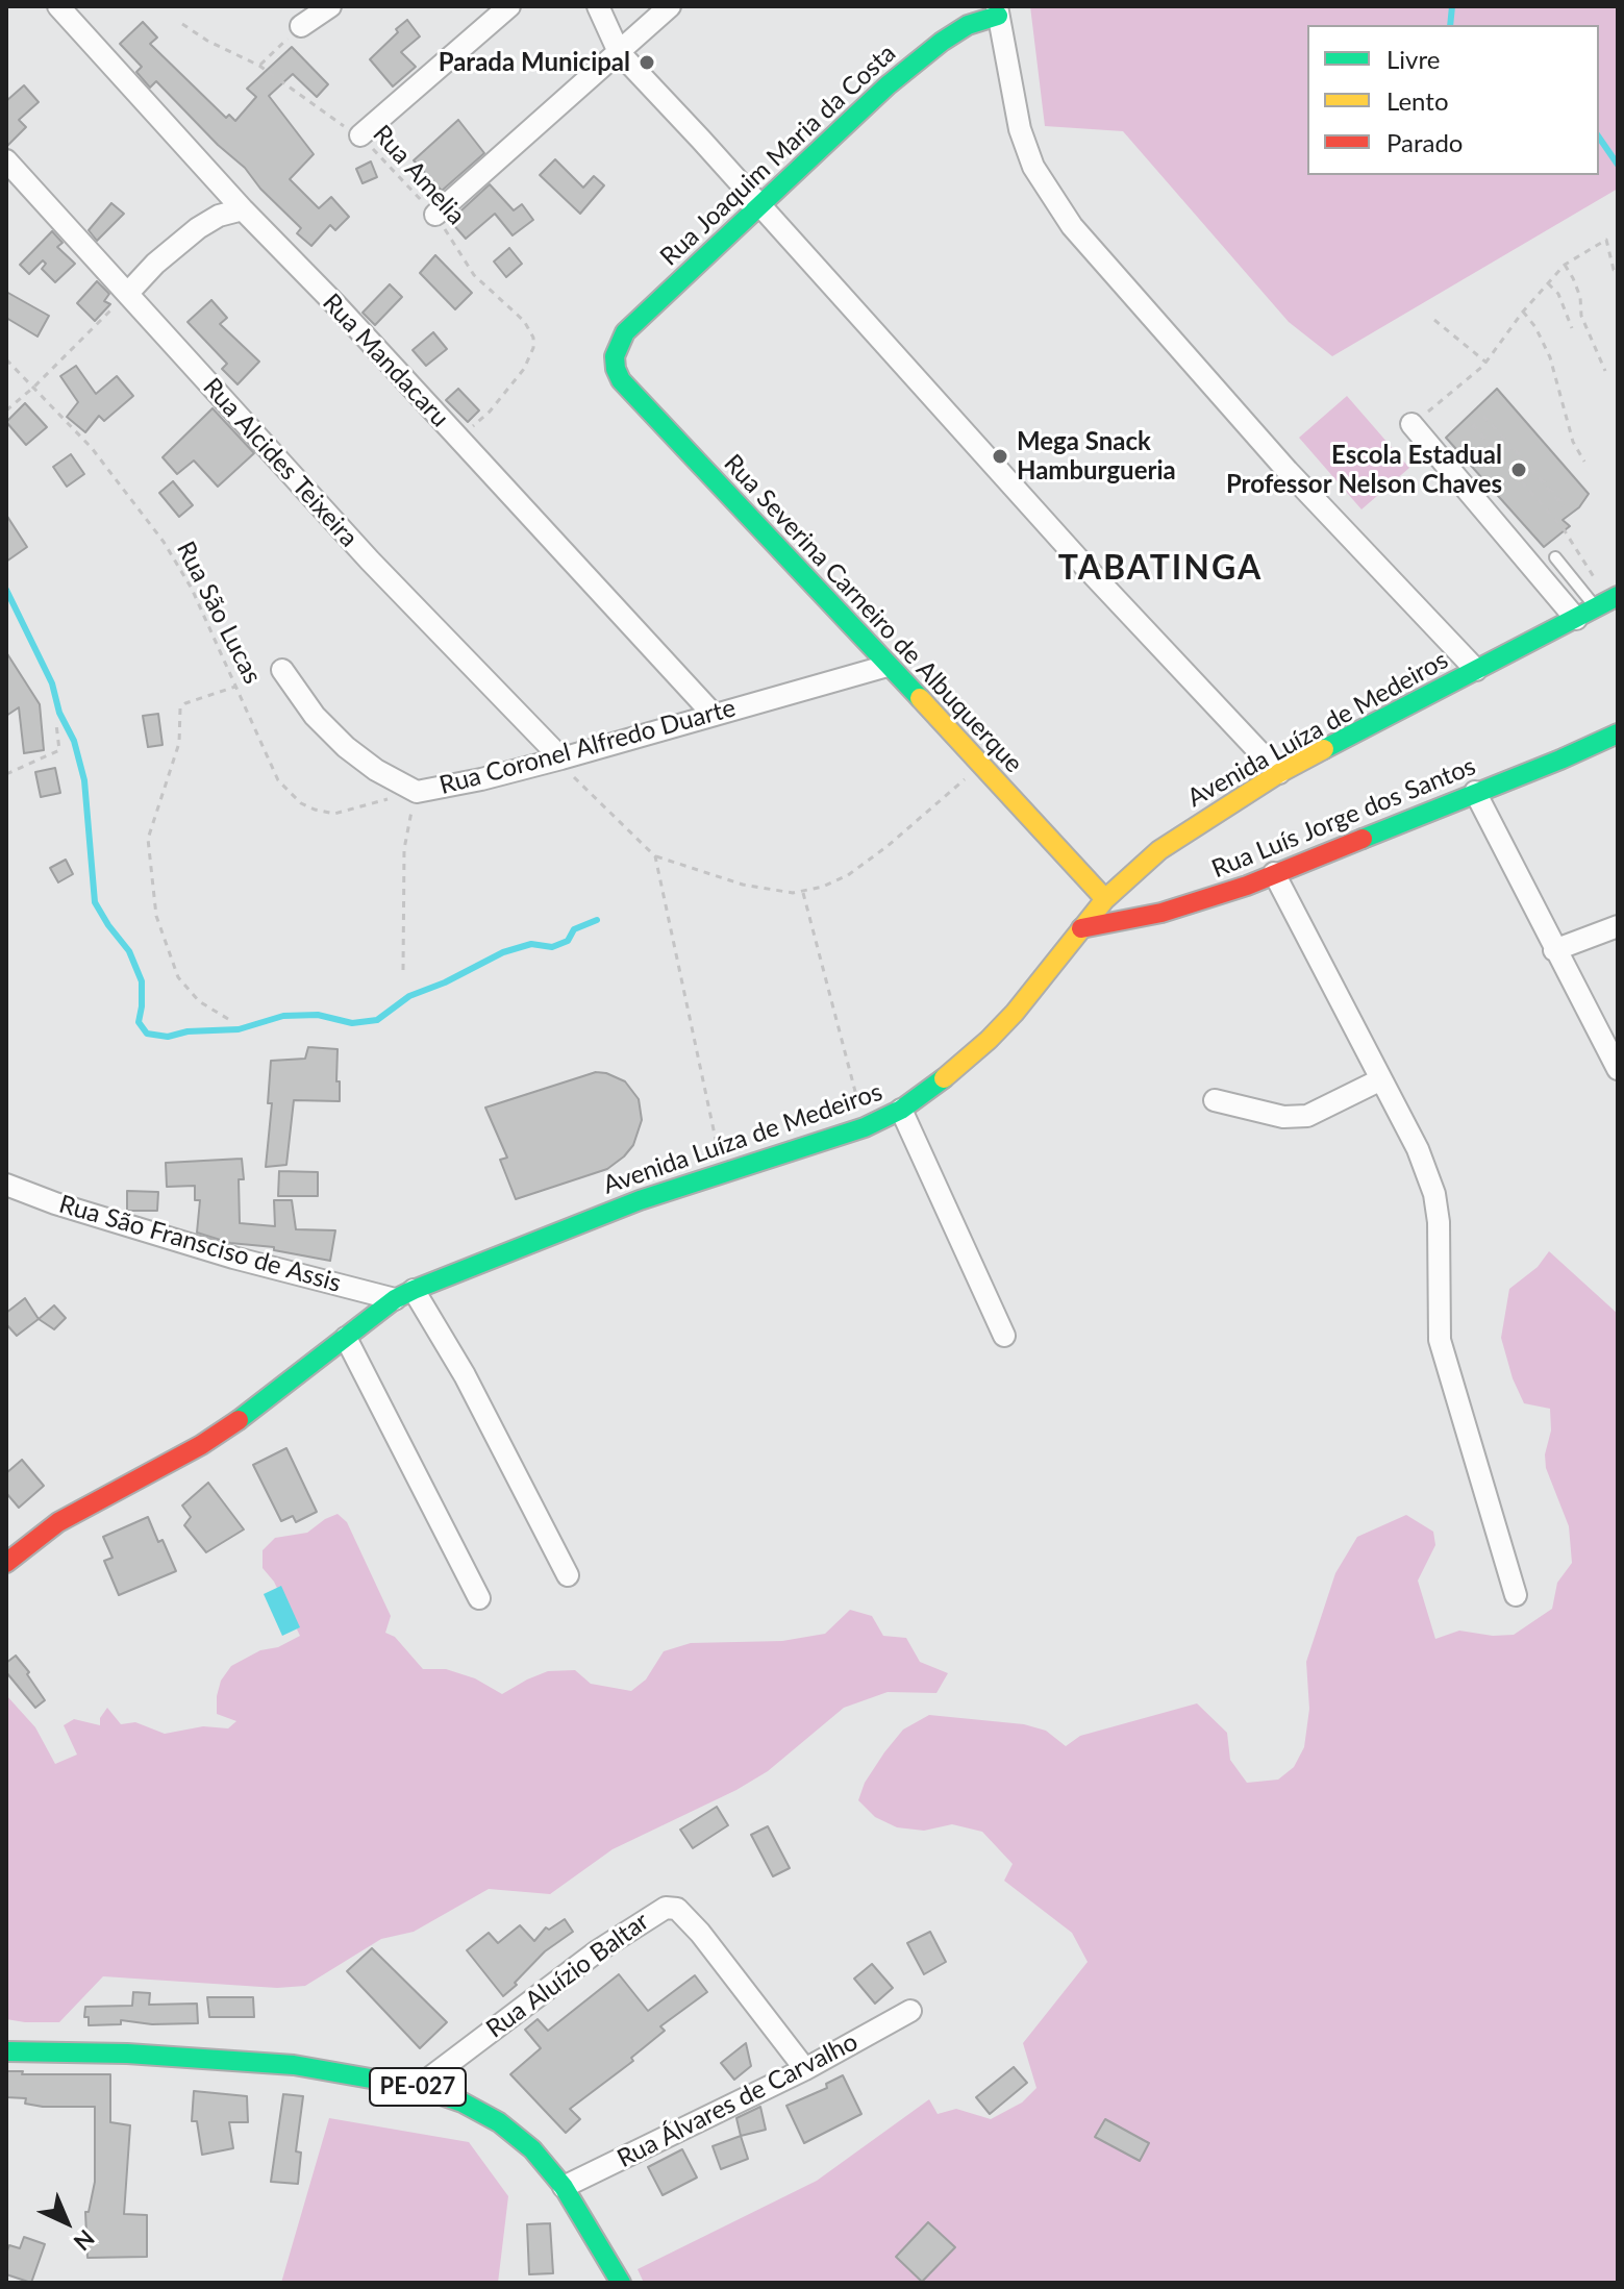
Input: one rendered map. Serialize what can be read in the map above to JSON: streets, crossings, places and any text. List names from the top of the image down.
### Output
{
  "streets": {
    "street": [
      "Rua Joaquim Maria da Costa",
      "Rua Mandacaru",
      "Rua Alcides Teixeira",
      "Rua Severina Carneiro de Albuquerque",
      "Avenida Luíza de Medeiros",
      "Rua Coronel Alfredo Duarte",
      "Rua Luís Jorge dos Santos",
      "Rua São Fransciso de Assis",
      "Rua Aluízio Baltar",
      "PE-027",
      "Rua Álvares de Carvalho"
    ],
    "path": ["Rua Amelia", "Rua São Lucas"]
  },
  "crossings": [
    ["Rua Joaquim Maria da Costa", "Rua Severina Carneiro de Albuquerque"],
    ["Rua Amelia", "Rua Mandacaru"],
    ["Rua Mandacaru", "Rua Coronel Alfredo Duarte"],
    ["Rua Alcides Teixeira", "Rua Coronel Alfredo Duarte"],
    ["Rua São Lucas", "Rua Coronel Alfredo Duarte"],
    ["Rua Severina Carneiro de Albuquerque", "Avenida Luíza de Medeiros"],
    ["Rua Severina Carneiro de Albuquerque", "Rua Coronel Alfredo Duarte"],
    ["Avenida Luíza de Medeiros", "Rua Luís Jorge dos Santos"],
    ["Avenida Luíza de Medeiros", "Rua São Fransciso de Assis"],
    ["Rua Aluízio Baltar", "PE-027"],
    ["Rua Aluízio Baltar", "Rua Álvares de Carvalho"],
    ["PE-027", "Rua Álvares de Carvalho"]
  ],
  "districts": ["TABATINGA"],
  "places": ["Parada Municipal", "Mega Snack Hamburgueria", "Escola Estadual Professor Nelson Chaves"],
  "legend": ["Livre", "Lento", "Parado"],
  "north": "bottom right"
}
